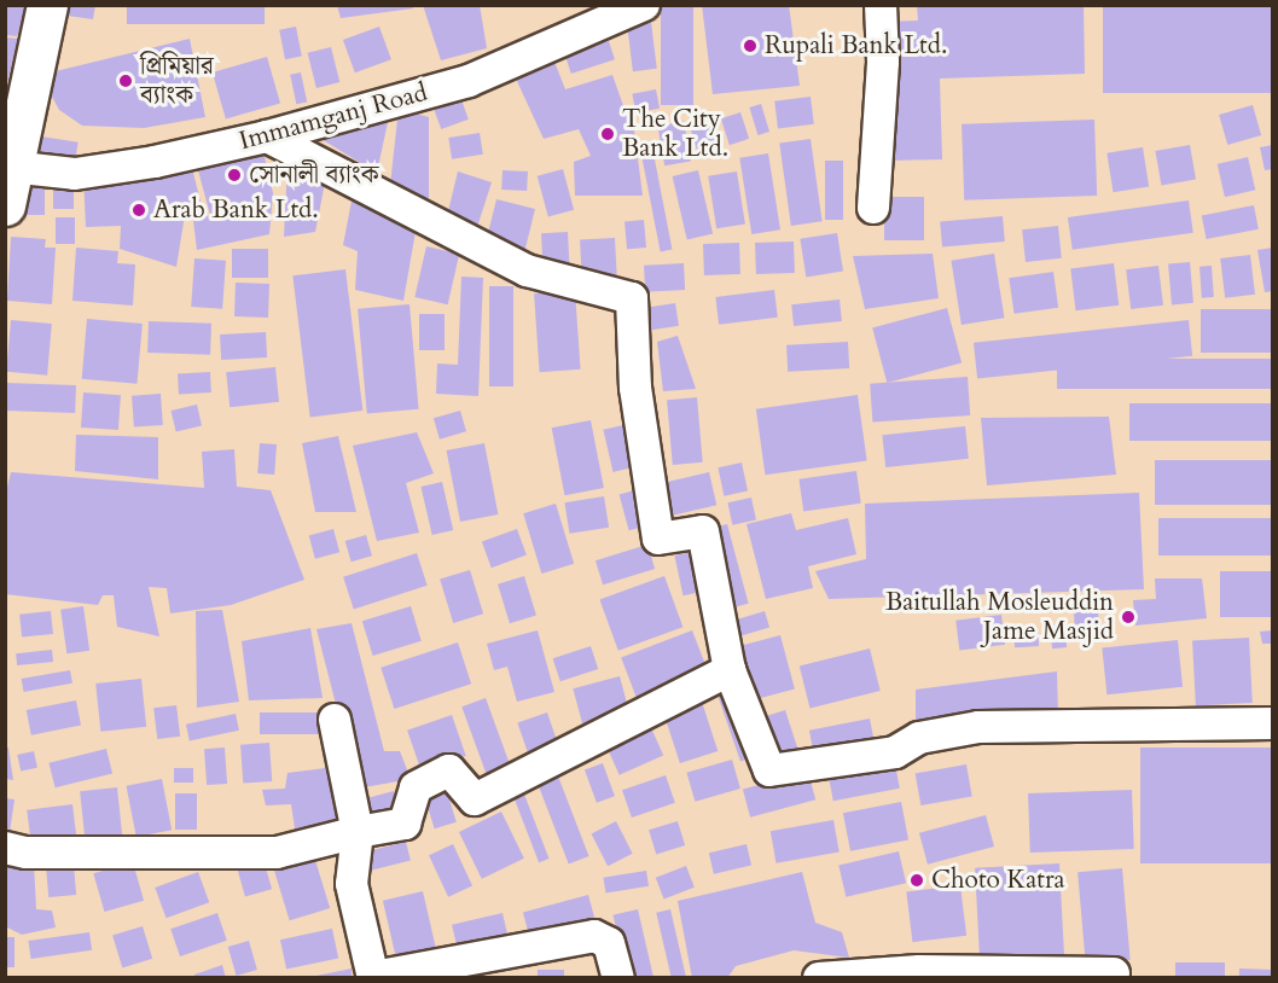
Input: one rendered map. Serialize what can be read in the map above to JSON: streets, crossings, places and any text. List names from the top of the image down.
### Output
{
  "streets": {
    "street": ["Immamganj Road"]
  },
  "places": [
    "Rupali Bank Ltd.",
    "প্রিমিয়ার ব্যাংক",
    "The City Bank Ltd.",
    "সোনালী ব্যাংক",
    "Arab Bank Ltd.",
    "Baitullah Mosleuddin Jame Masjid",
    "Choto Katra"
  ]
}
